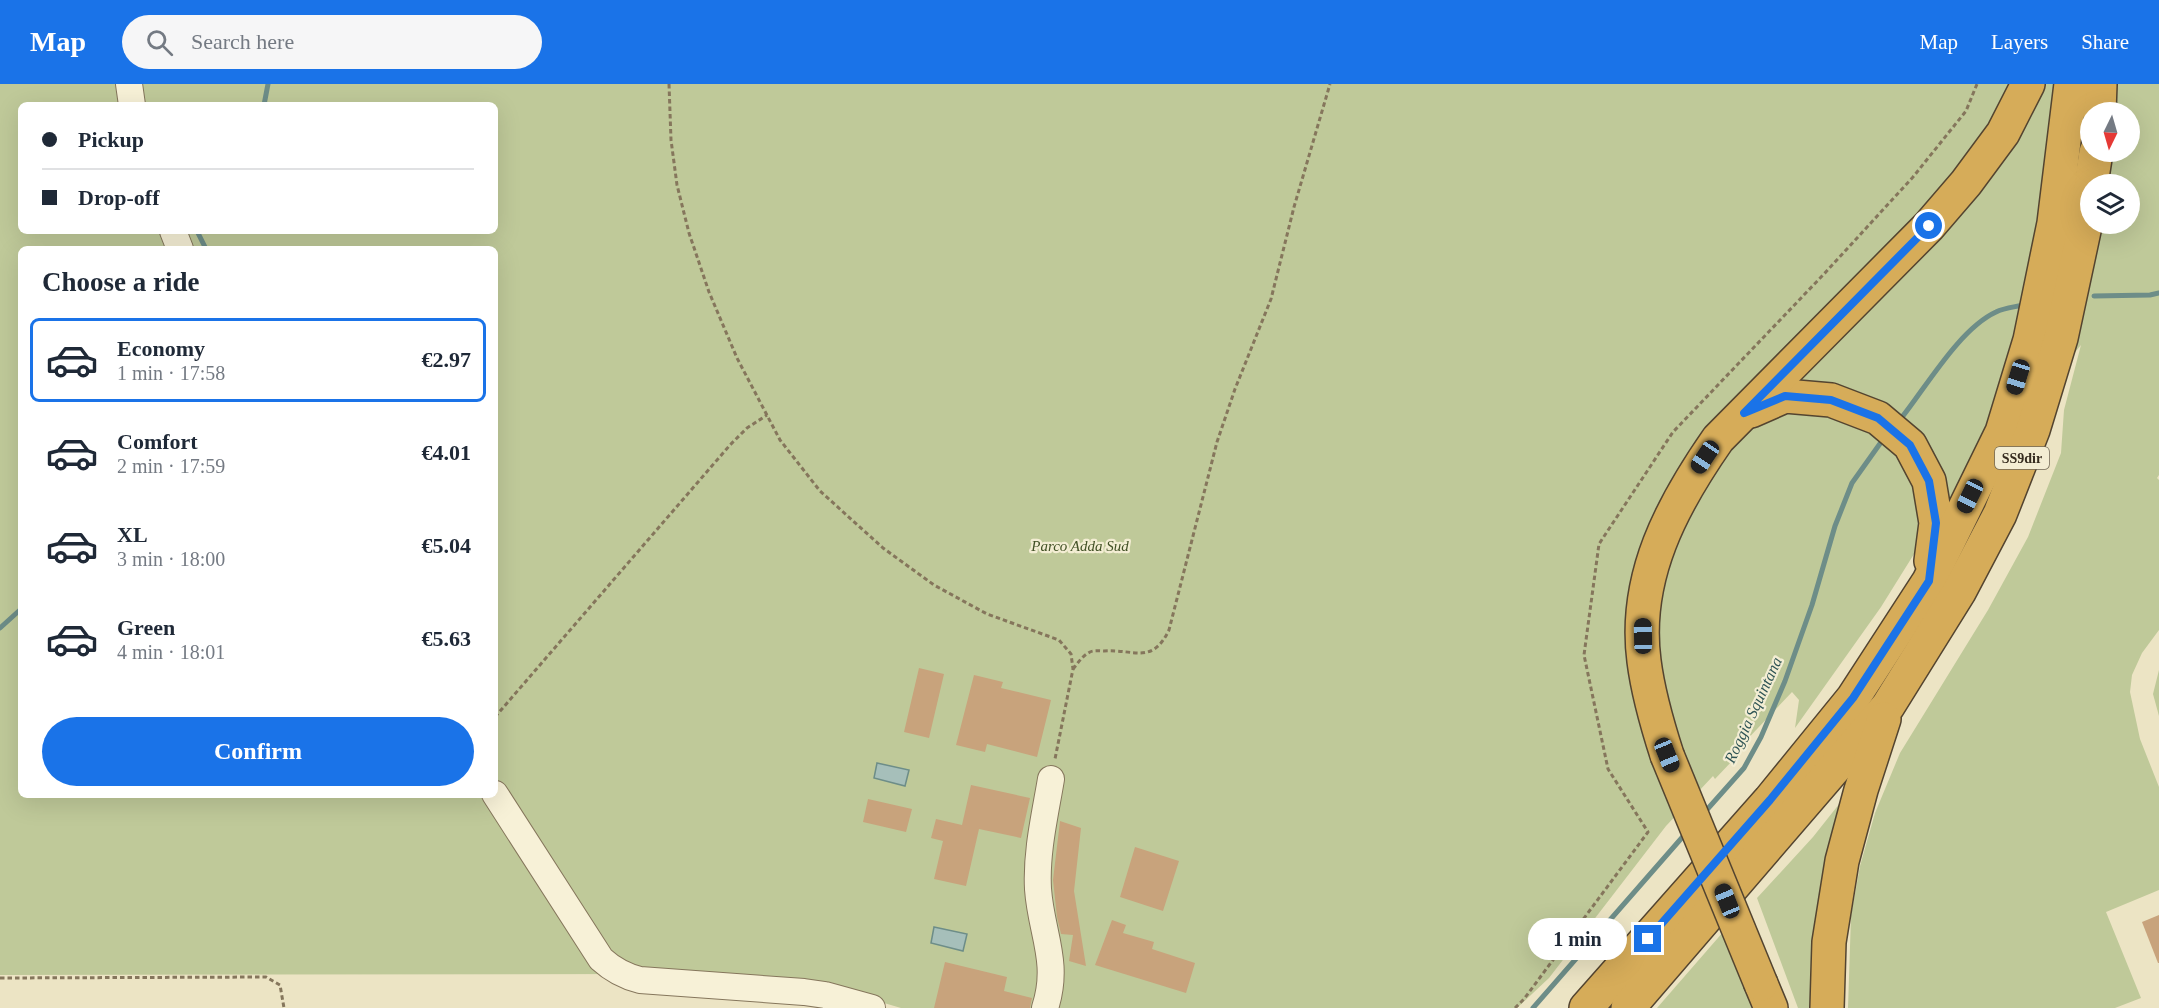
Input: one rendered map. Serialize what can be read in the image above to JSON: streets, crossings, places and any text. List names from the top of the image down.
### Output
{
  "streets": {
    "highway": ["SS9dir"]
  },
  "water": ["Roggia Squintana"],
  "parks": ["Parco Adda Sud"],
  "north": "bottom",
  "page": {
    "header": "Map",
    "search": "Search here",
    "nav": ["Map", "Layers", "Share"],
    "banner": ["Pickup", "Drop-off"],
    "heading": "Choose a ride",
    "list": [
      {
        "name": "Economy",
        "note": "1 min · 17:58",
        "value": "€2.97"
      },
      {
        "name": "Comfort",
        "note": "2 min · 17:59",
        "value": "€4.01"
      },
      {
        "name": "XL",
        "note": "3 min · 18:00",
        "value": "€5.04"
      },
      {
        "name": "Green",
        "note": "4 min · 18:01",
        "value": "€5.63"
      }
    ],
    "buttons": "Confirm",
    "bubble": "1 min"
  }
}
